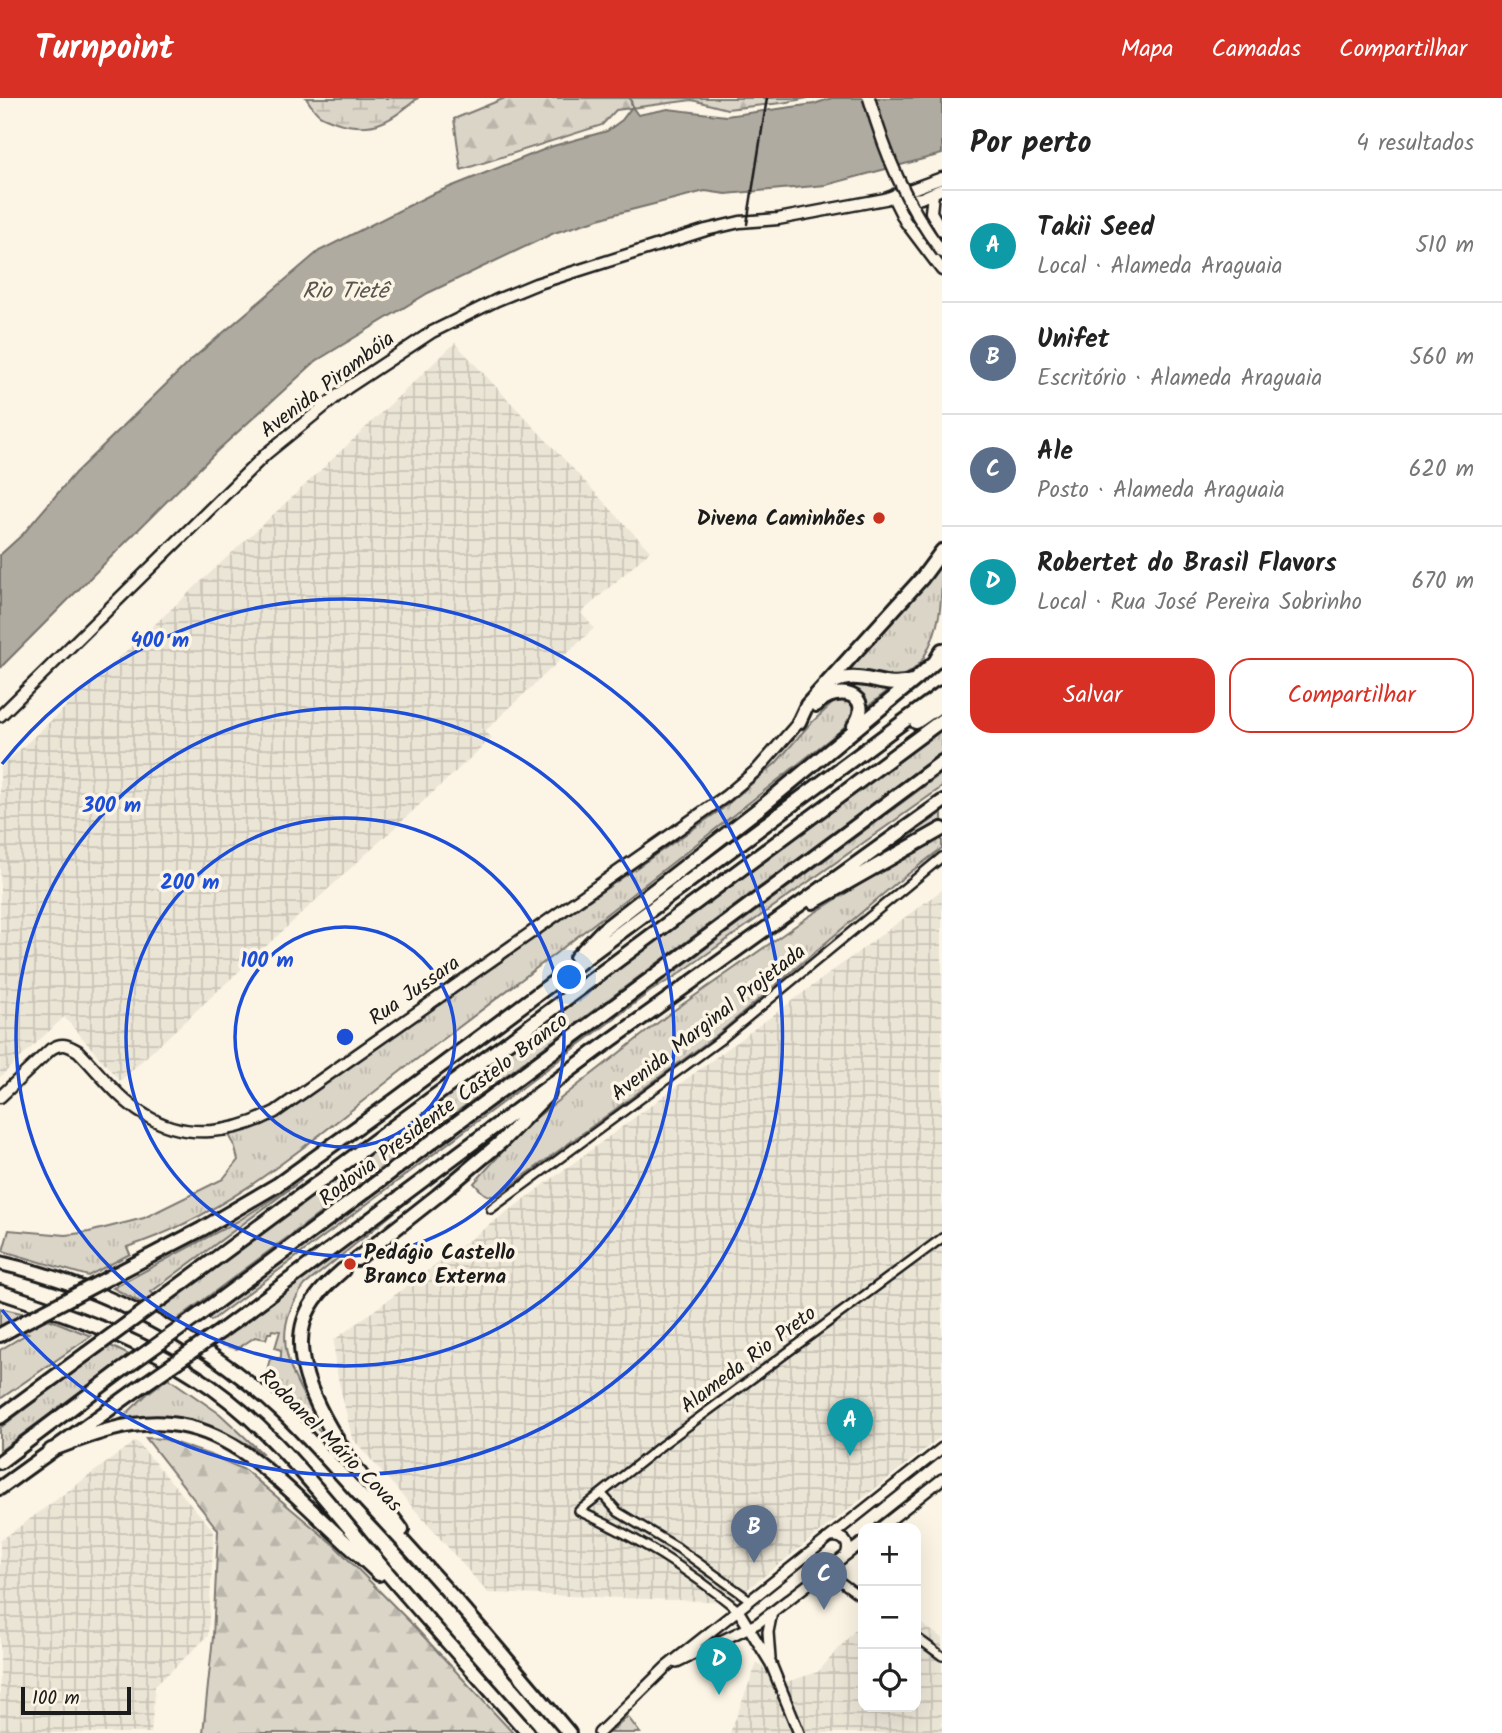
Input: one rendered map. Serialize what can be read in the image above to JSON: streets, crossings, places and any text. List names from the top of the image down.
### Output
{
  "streets": {
    "highway": ["Rodovia Presidente Castelo Branco", "Rodoanel Mário Covas"],
    "main road": ["Avenida Pirambóia", "Rua Jussara"],
    "street": ["Avenida Marginal Projetada", "Alameda Rio Preto"]
  },
  "water": ["Rio Tietê"],
  "places": ["Divena Caminhões", "Pedágio Castello Branco Externa"],
  "scale_bar": "100 m",
  "page": {
    "header": "Turnpoint",
    "nav": ["Mapa", "Camadas", "Compartilhar"],
    "heading": ["Por perto", "4 resultados"],
    "list": [
      {
        "mark": "A",
        "name": "Takii Seed",
        "note": "Local · Alameda Araguaia",
        "value": "510 m"
      },
      {
        "mark": "B",
        "name": "Unifet",
        "note": "Escritório · Alameda Araguaia",
        "value": "560 m"
      },
      {
        "mark": "C",
        "name": "Ale",
        "note": "Posto · Alameda Araguaia",
        "value": "620 m"
      },
      {
        "mark": "D",
        "name": "Robertet do Brasil Flavors",
        "note": "Local · Rua José Pereira Sobrinho",
        "value": "670 m"
      }
    ],
    "buttons": ["Salvar", "Compartilhar"],
    "pins": [
      "A",
      "B",
      "C",
      "D"
    ],
    "map_buttons": ["+", "−"],
    "scale": "100 m"
  },
  "rings": [
    "400 m",
    "300 m",
    "200 m",
    "100 m"
  ]
}
